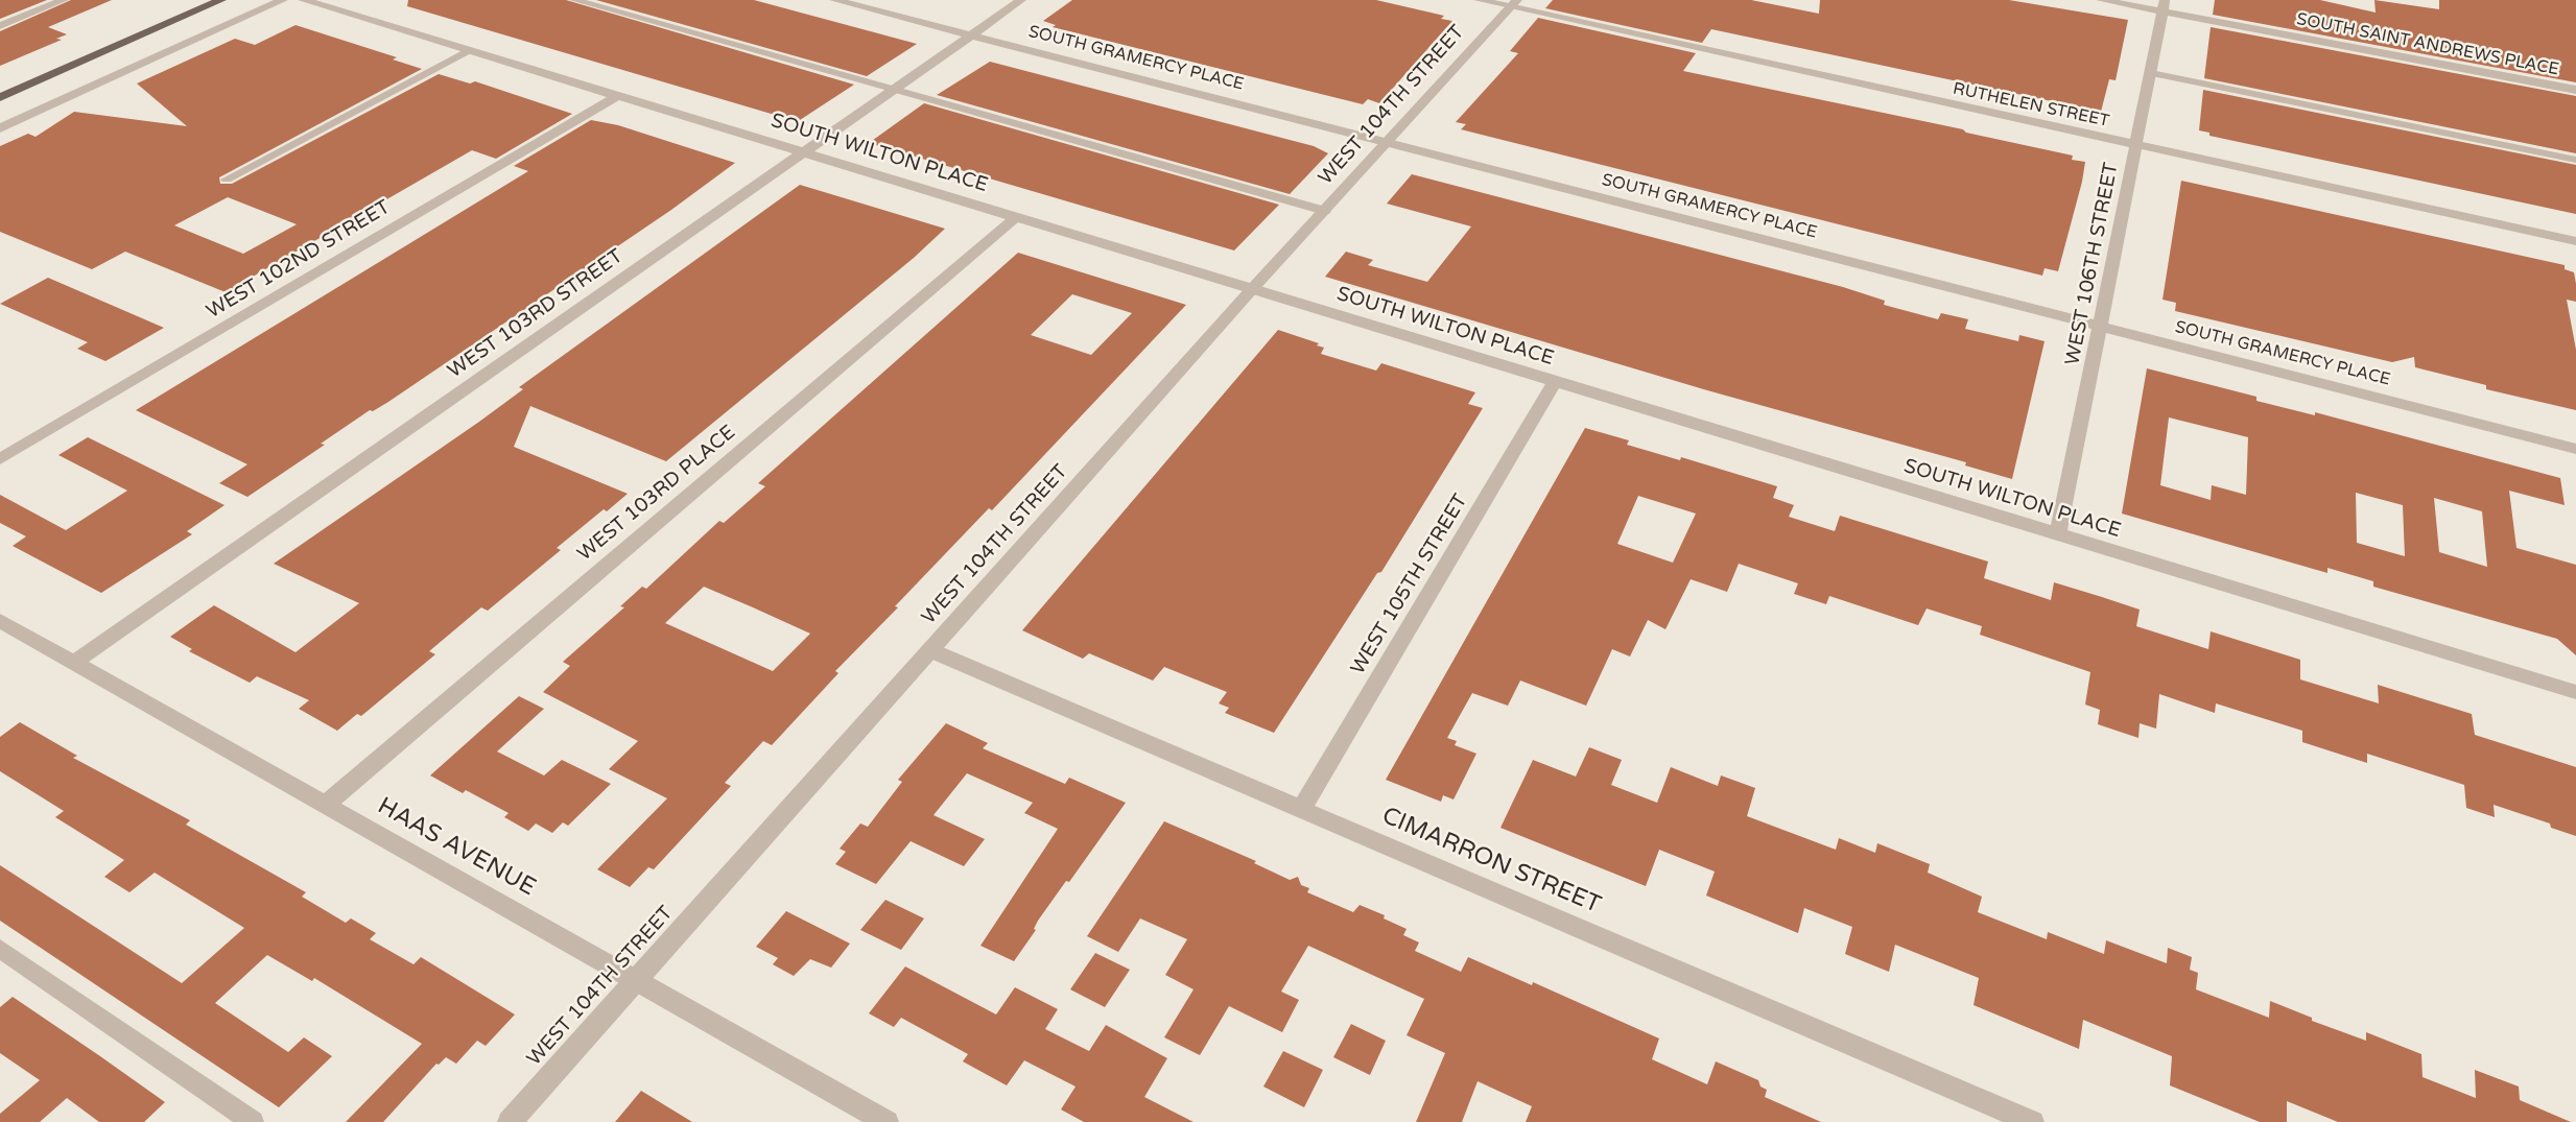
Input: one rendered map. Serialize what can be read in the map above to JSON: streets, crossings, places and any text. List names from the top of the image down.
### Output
{
  "streets": {
    "street": [
      "SOUTH SAINT ANDREWS PLACE",
      "SOUTH GRAMERCY PLACE",
      "WEST 104TH STREET",
      "RUTHELEN STREET",
      "SOUTH WILTON PLACE",
      "WEST 102ND STREET",
      "WEST 106TH STREET",
      "WEST 103RD STREET",
      "WEST 103RD PLACE",
      "WEST 105TH STREET",
      "HAAS AVENUE",
      "CIMARRON STREET"
    ]
  },
  "crossings": [
    ["SOUTH SAINT ANDREWS PLACE", "WEST 106TH STREET"],
    ["SOUTH GRAMERCY PLACE", "WEST 104TH STREET"],
    ["SOUTH GRAMERCY PLACE", "WEST 106TH STREET"],
    ["SOUTH GRAMERCY PLACE", "WEST 103RD STREET"],
    ["WEST 104TH STREET", "RUTHELEN STREET"],
    ["WEST 104TH STREET", "SOUTH WILTON PLACE"],
    ["WEST 104TH STREET", "HAAS AVENUE"],
    ["WEST 104TH STREET", "CIMARRON STREET"],
    ["RUTHELEN STREET", "WEST 106TH STREET"],
    ["SOUTH WILTON PLACE", "WEST 102ND STREET"],
    ["SOUTH WILTON PLACE", "WEST 106TH STREET"],
    ["SOUTH WILTON PLACE", "WEST 103RD STREET"],
    ["SOUTH WILTON PLACE", "WEST 103RD PLACE"],
    ["SOUTH WILTON PLACE", "WEST 105TH STREET"],
    ["WEST 103RD STREET", "HAAS AVENUE"],
    ["WEST 103RD PLACE", "HAAS AVENUE"],
    ["WEST 105TH STREET", "CIMARRON STREET"]
  ]
}
